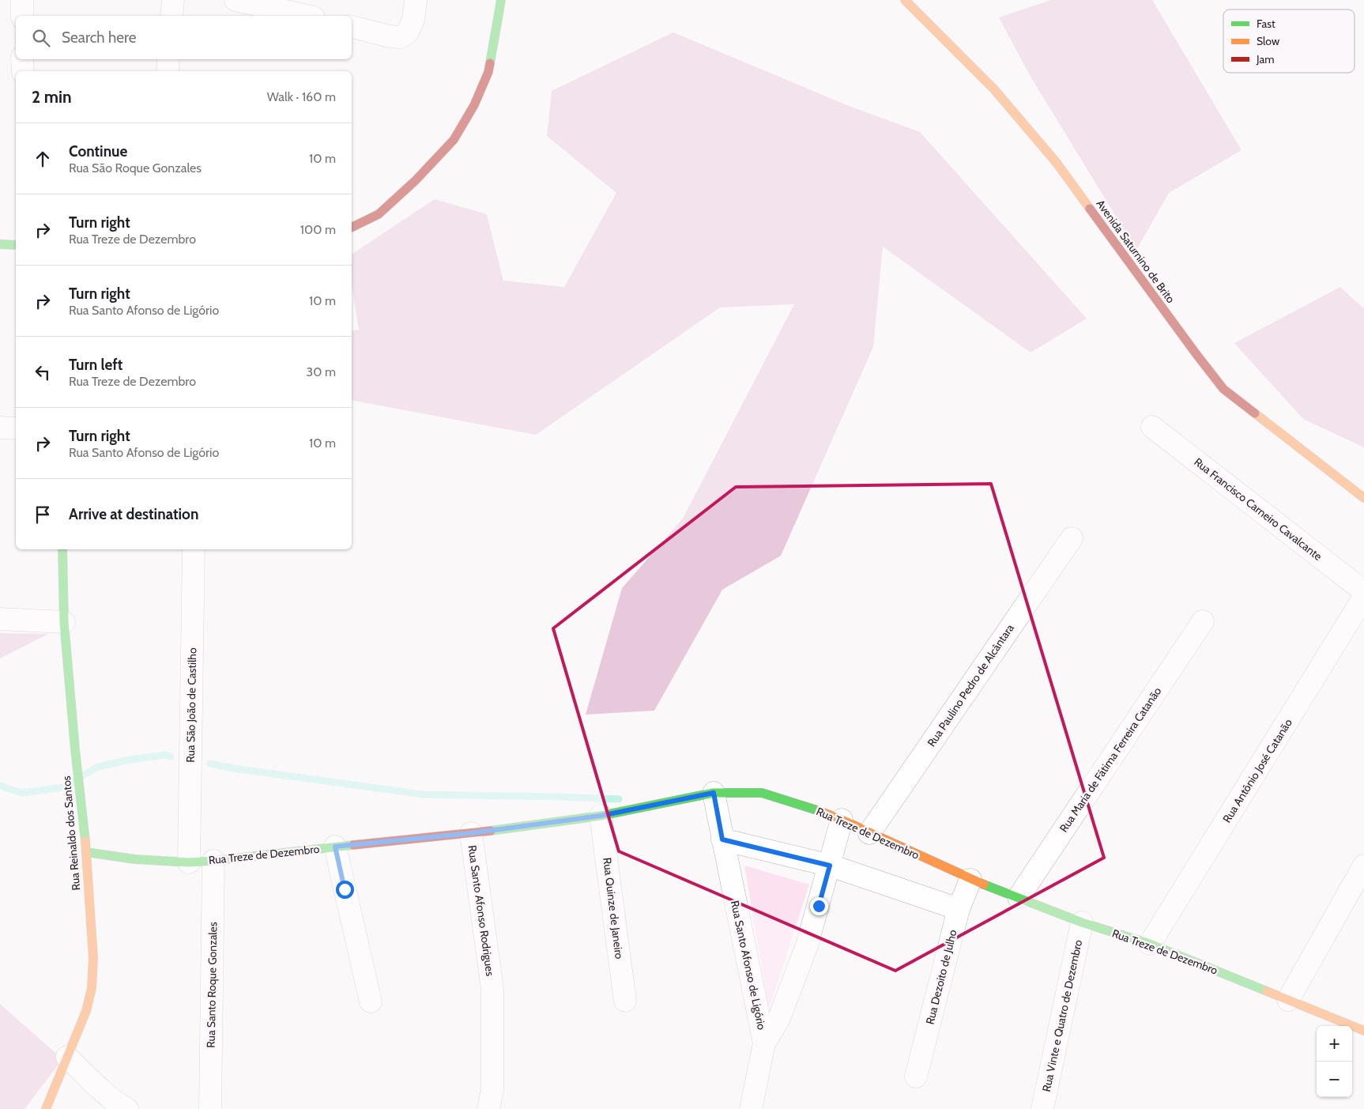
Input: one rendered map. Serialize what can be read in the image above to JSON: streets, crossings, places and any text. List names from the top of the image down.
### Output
{
  "streets": {
    "street": [
      "Avenida Saturnino de Brito",
      "Rua Francisco Carneiro Cavalcante",
      "Rua Paulino Pedro de Alcântara",
      "Rua São João de Castilho",
      "Rua Maria de Fátima Ferreira Catanão",
      "Rua Antônio José Catanão",
      "Rua Reinaldo dos Santos",
      "Rua Treze de Dezembro",
      "Rua Quinze de Janeiro",
      "Rua Santo Afonso Rodrigues",
      "Rua Santo Afonso de Ligório",
      "Rua Dezoito de Julho",
      "Rua Santo Roque Gonzales",
      "Rua Vinte e Quatro de Dezembro"
    ]
  },
  "crossings": [
    ["Rua Paulino Pedro de Alcântara", "Rua Treze de Dezembro"],
    ["Rua São João de Castilho", "Rua Treze de Dezembro"],
    ["Rua Maria de Fátima Ferreira Catanão", "Rua Treze de Dezembro"],
    ["Rua Antônio José Catanão", "Rua Treze de Dezembro"],
    ["Rua Reinaldo dos Santos", "Rua Treze de Dezembro"],
    ["Rua Treze de Dezembro", "Rua Quinze de Janeiro"],
    ["Rua Treze de Dezembro", "Rua Santo Afonso Rodrigues"],
    ["Rua Treze de Dezembro", "Rua Santo Afonso de Ligório"],
    ["Rua Treze de Dezembro", "Rua Dezoito de Julho"],
    ["Rua Treze de Dezembro", "Rua Santo Roque Gonzales"],
    ["Rua Treze de Dezembro", "Rua Vinte e Quatro de Dezembro"]
  ],
  "legend": ["Fast", "Slow", "Jam"],
  "page": {
    "search": "Search here",
    "heading": ["2 min", "Walk · 160 m"],
    "list": [
      ["Continue", "Rua São Roque Gonzales", "10 m"],
      ["Turn right", "Rua Treze de Dezembro", "100 m"],
      ["Turn right", "Rua Santo Afonso de Ligório", "10 m"],
      ["Turn left", "Rua Treze de Dezembro", "30 m"],
      ["Turn right", "Rua Santo Afonso de Ligório", "10 m"],
      "Arrive at destination"
    ],
    "map_buttons": ["+", "−"]
  }
}
